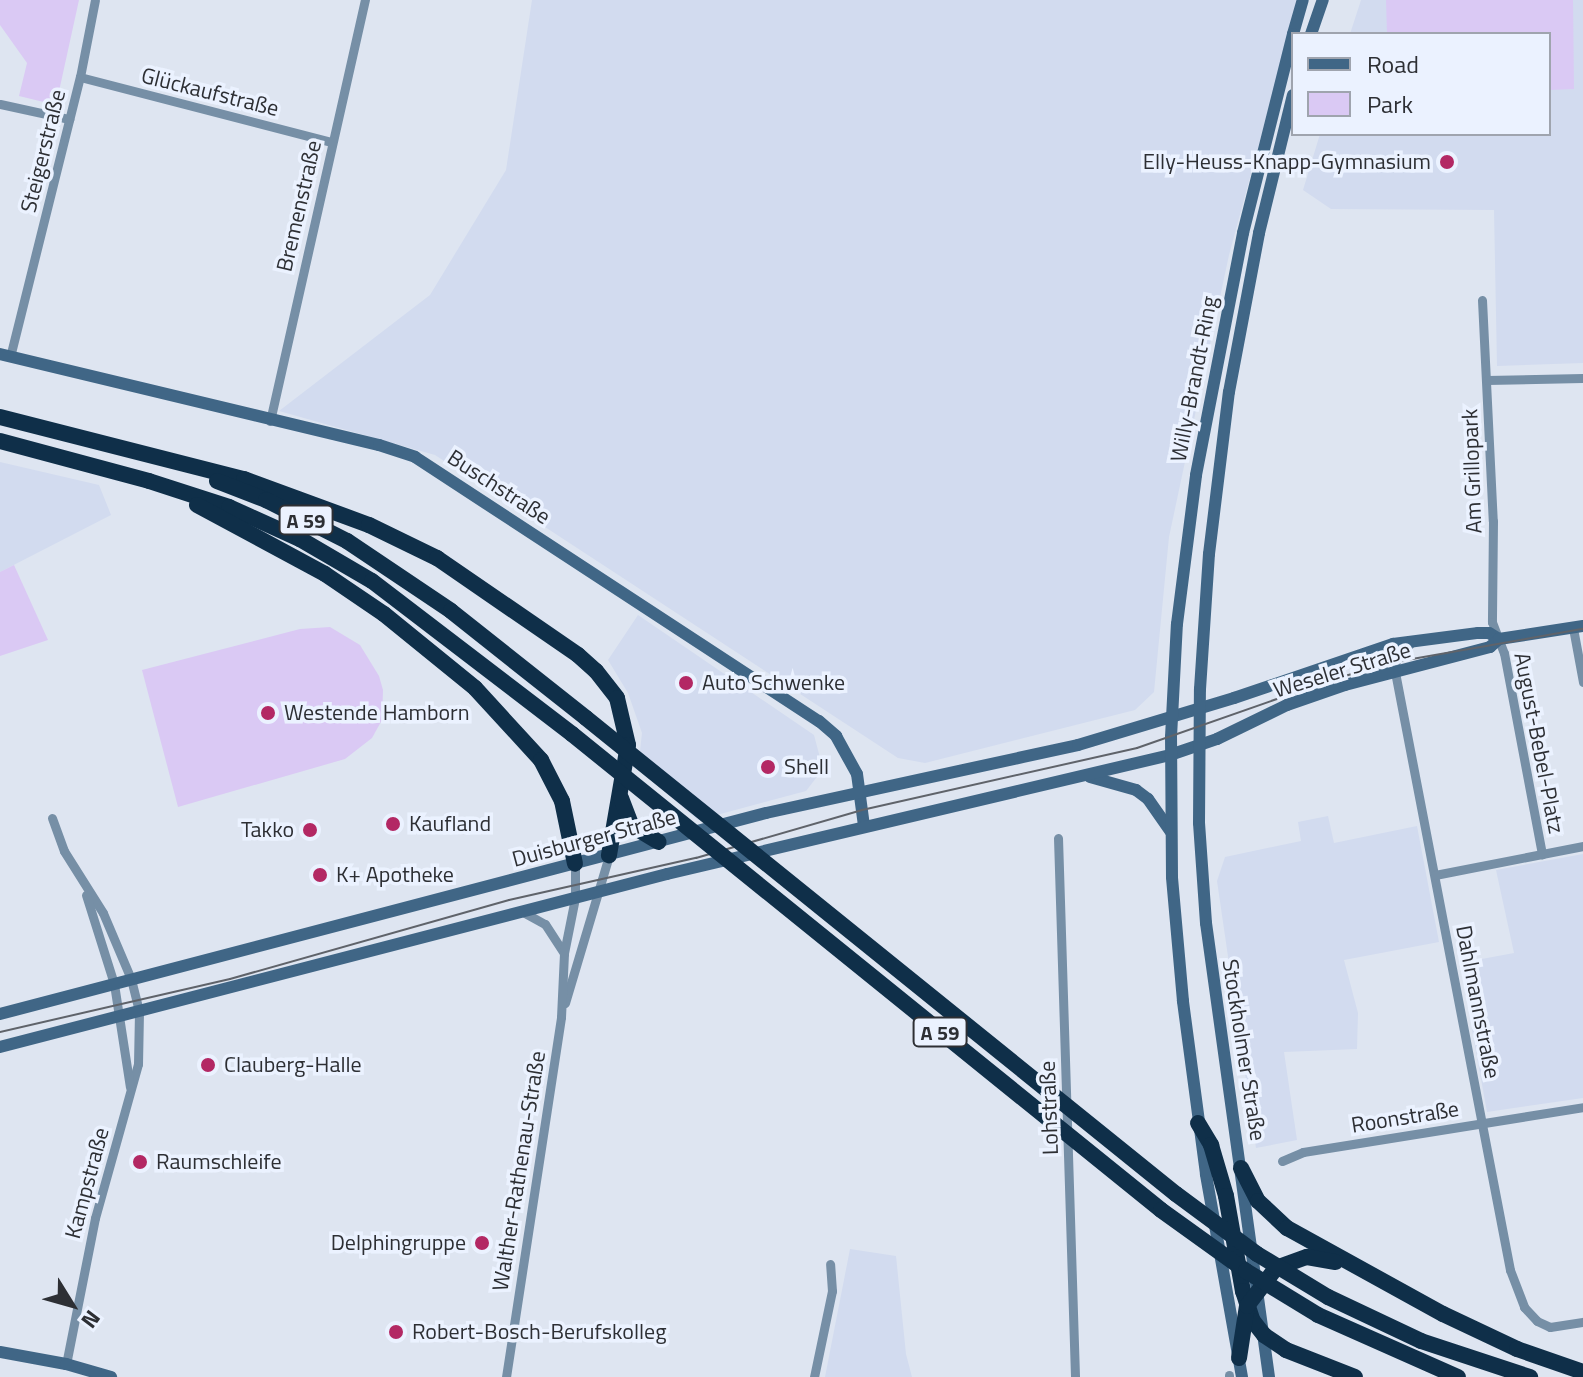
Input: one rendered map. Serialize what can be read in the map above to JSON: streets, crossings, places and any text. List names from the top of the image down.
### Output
{
  "streets": {
    "highway": ["A 59"],
    "main road": [
      "Willy-Brandt-Ring",
      "Buschstraße",
      "Weseler Straße",
      "Duisburger Straße",
      "Stockholmer Straße"
    ],
    "street": [
      "Glückaufstraße",
      "Steigerstraße",
      "Bremenstraße",
      "Am Grillopark",
      "August-Bebel-Platz",
      "Dahlmannstraße",
      "Lohstraße",
      "Roonstraße",
      "Walther-Rathenau-Straße",
      "Kampstraße"
    ]
  },
  "crossings": [
    ["Glückaufstraße", "Steigerstraße"],
    ["Glückaufstraße", "Bremenstraße"],
    ["Steigerstraße", "Buschstraße"],
    ["Bremenstraße", "Buschstraße"],
    ["Willy-Brandt-Ring", "Weseler Straße"],
    ["Willy-Brandt-Ring", "Duisburger Straße"],
    ["Willy-Brandt-Ring", "Stockholmer Straße"],
    ["Am Grillopark", "Weseler Straße"],
    ["Am Grillopark", "August-Bebel-Platz"],
    ["Buschstraße", "Duisburger Straße"],
    ["Weseler Straße", "August-Bebel-Platz"],
    ["Weseler Straße", "Duisburger Straße"],
    ["Weseler Straße", "Dahlmannstraße"],
    ["Weseler Straße", "Stockholmer Straße"],
    ["Duisburger Straße", "Walther-Rathenau-Straße"],
    ["Duisburger Straße", "Kampstraße"],
    ["Dahlmannstraße", "Roonstraße"]
  ],
  "places": [
    "Elly-Heuss-Knapp-Gymnasium",
    "Auto Schwenke",
    "Westende Hamborn",
    "Shell",
    "Kaufland",
    "Takko",
    "K+ Apotheke",
    "Clauberg-Halle",
    "Raumschleife",
    "Delphingruppe",
    "Robert-Bosch-Berufskolleg"
  ],
  "legend": ["Road", "Park"],
  "north": "bottom right"
}
